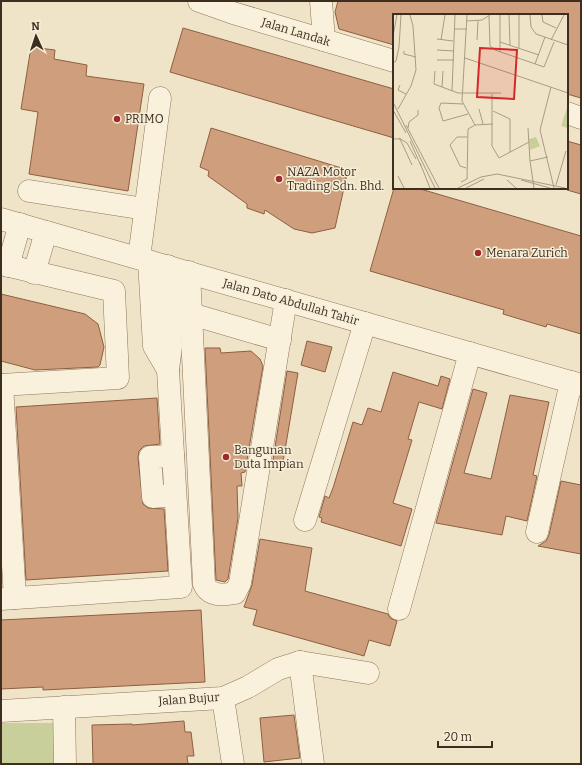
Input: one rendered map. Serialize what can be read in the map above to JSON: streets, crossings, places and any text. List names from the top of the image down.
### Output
{
  "streets": {
    "street": ["Jalan Landak", "Jalan Dato Abdullah Tahir", "Jalan Bujur"]
  },
  "places": [
    "PRIMO",
    "NAZA Motor Trading Sdn. Bhd.",
    "Menara Zurich",
    "Bangunan Duta Impian"
  ],
  "scale_bar": "20 m",
  "north": "top"
}
